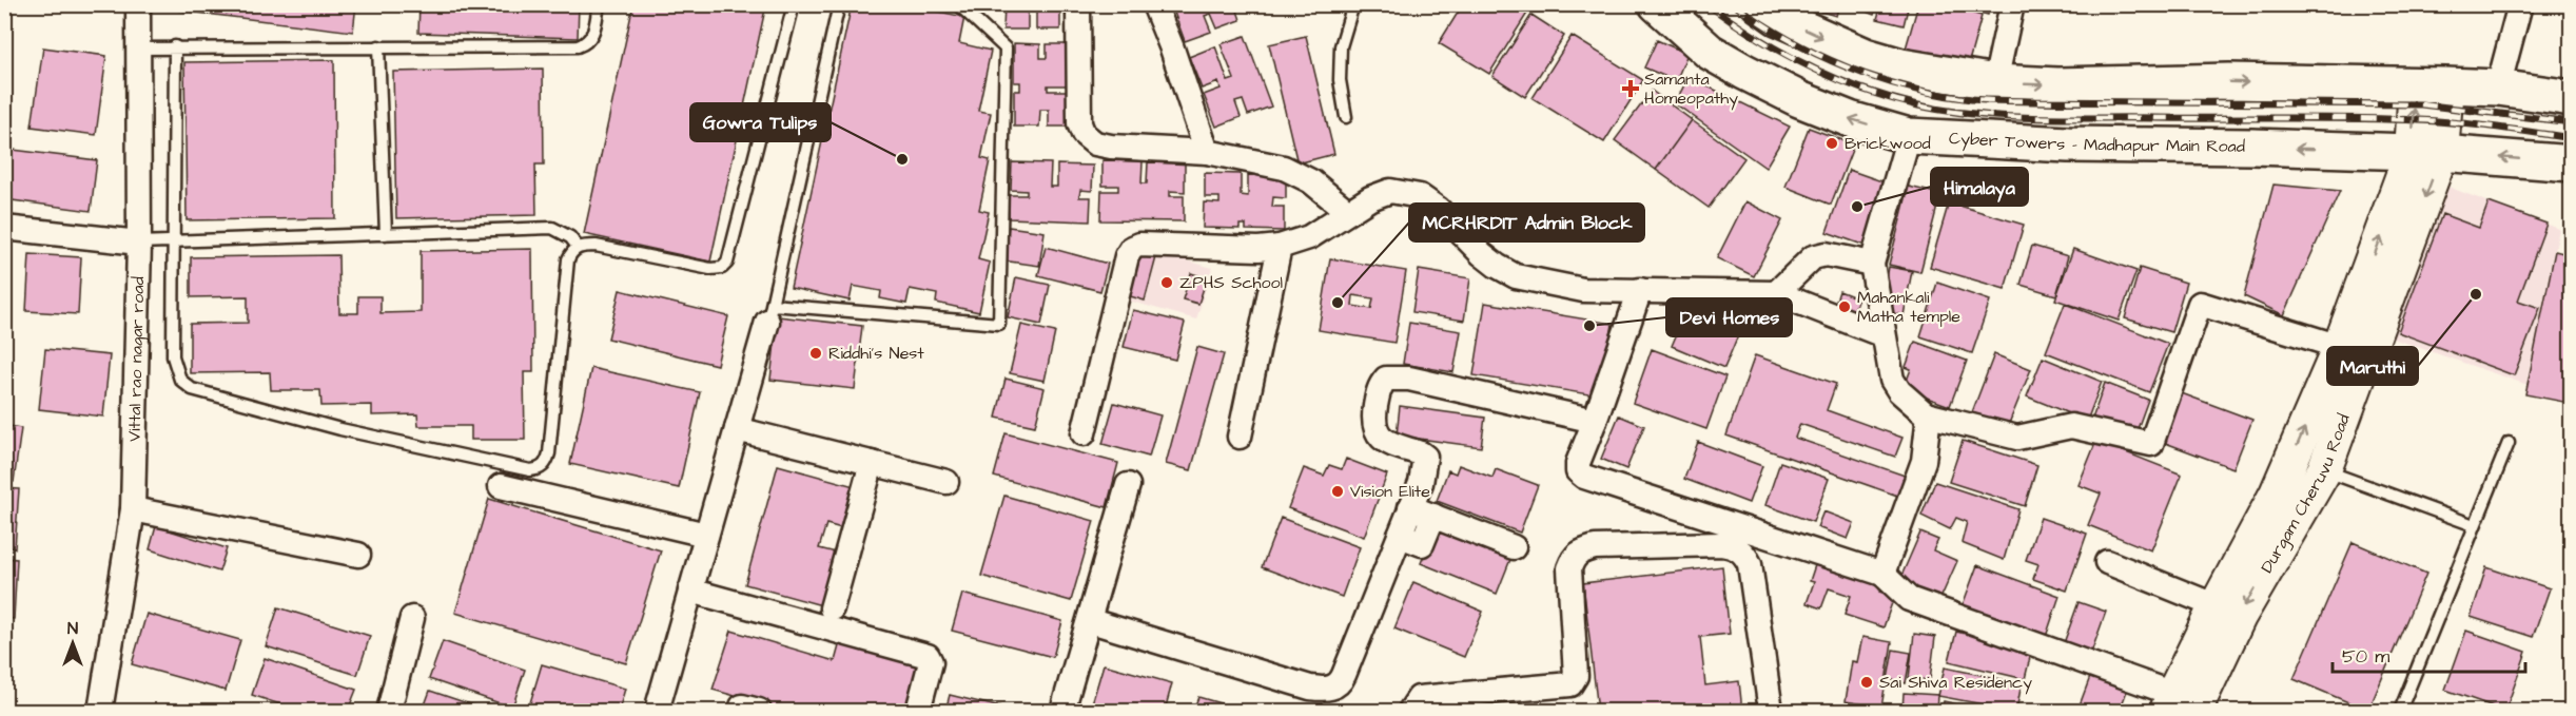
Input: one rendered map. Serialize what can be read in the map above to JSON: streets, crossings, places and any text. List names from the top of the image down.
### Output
{
  "streets": {
    "main road": ["Cyber Towers - Madhapur Main Road", "Durgam Cheruvu Road"],
    "street": ["Vittal rao nagar road"]
  },
  "crossings": [
    ["Cyber Towers - Madhapur Main Road", "Durgam Cheruvu Road"]
  ],
  "places": {
    "health": ["Samanta Homeopathy"],
    "other": [
      "Brickwood",
      "Gowra Tulips",
      "Himalaya",
      "ZPHS School",
      "Maruthi",
      "MCRHRDIT Admin Block",
      "Mahankali Matha temple",
      "Devi Homes",
      "Riddhi's Nest",
      "Vision Elite",
      "Sai Shiva Residency"
    ]
  },
  "scale_bar": "50 m",
  "north": "top"
}
